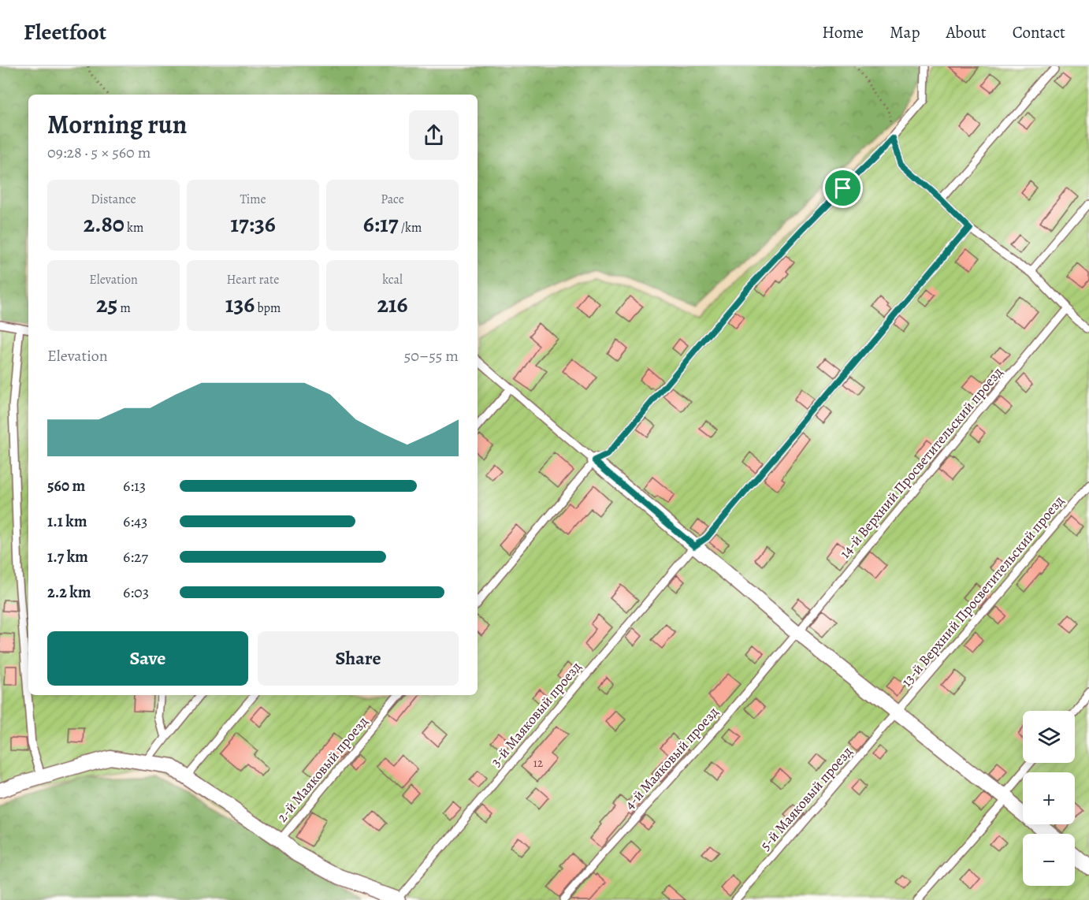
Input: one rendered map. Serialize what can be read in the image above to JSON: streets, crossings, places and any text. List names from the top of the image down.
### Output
{
  "streets": {
    "lane": [
      "14-й Верхний Просветительский проезд",
      "13-й Верхний Просветительский проезд",
      "3-й Маяковый проезд",
      "4-й Маяковый проезд",
      "2-й Маяковый проезд",
      "5-й Маяковый проезд"
    ]
  },
  "crossings": [
    ["14-й Верхний Просветительский проезд", "4-й Маяковый проезд"],
    ["13-й Верхний Просветительский проезд", "5-й Маяковый проезд"]
  ],
  "house_numbers": ["12"],
  "page": {
    "header": "Fleetfoot",
    "nav": [
      "Home",
      "Map",
      "About",
      "Contact"
    ],
    "heading": ["Morning run", "09:28 · 5 × 560 m"],
    "stats": [
      ["Distance", "2.80 km"],
      ["Time", "17:36"],
      ["Pace", "6:17 /km"],
      ["Elevation", "25 m"],
      ["Heart rate", "136 bpm"],
      ["kcal", "216"]
    ],
    "chart": ["Elevation", "50–55 m"],
    "list": [
      {
        "name": "560 m",
        "note": "6:13"
      },
      {
        "name": "1.1 km",
        "note": "6:43"
      },
      {
        "name": "1.7 km",
        "note": "6:27"
      },
      {
        "name": "2.2 km",
        "note": "6:03"
      }
    ],
    "buttons": ["Save", "Share"],
    "map_buttons": ["+", "−"]
  }
}
